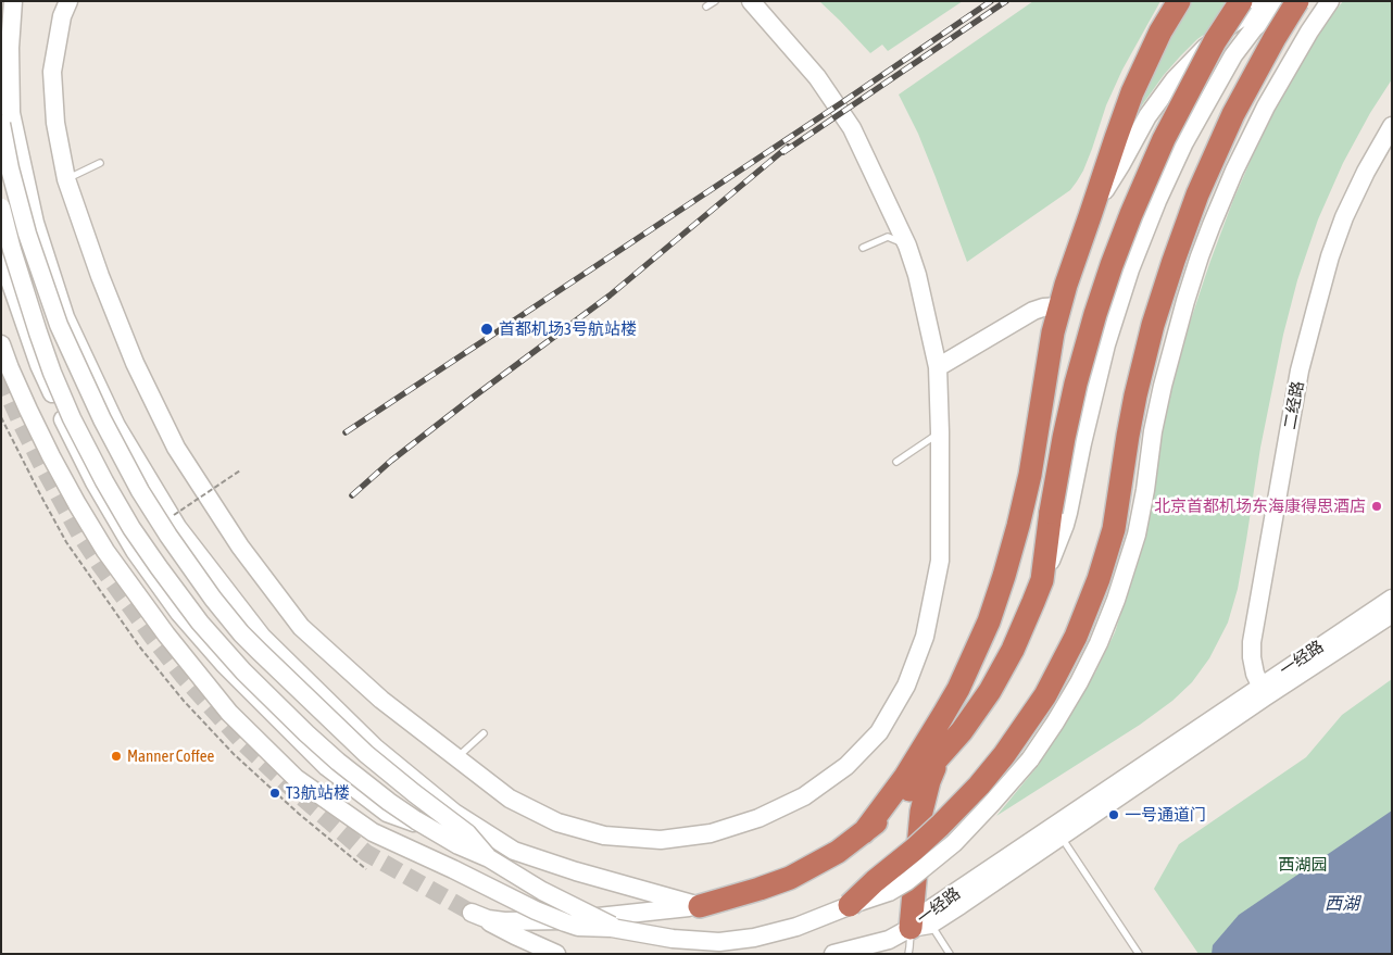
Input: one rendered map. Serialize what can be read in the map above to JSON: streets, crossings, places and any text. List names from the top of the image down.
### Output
{
  "streets": {
    "street": ["二经路", "一经路"]
  },
  "crossings": [
    ["二经路", "一经路"]
  ],
  "water": ["西湖"],
  "parks": ["西湖园"],
  "places": [
    "首都机场3号航站楼",
    "北京首都机场东海康得思酒店",
    "Manner Coffee",
    "T3航站楼",
    "一号通道门"
  ]
}
